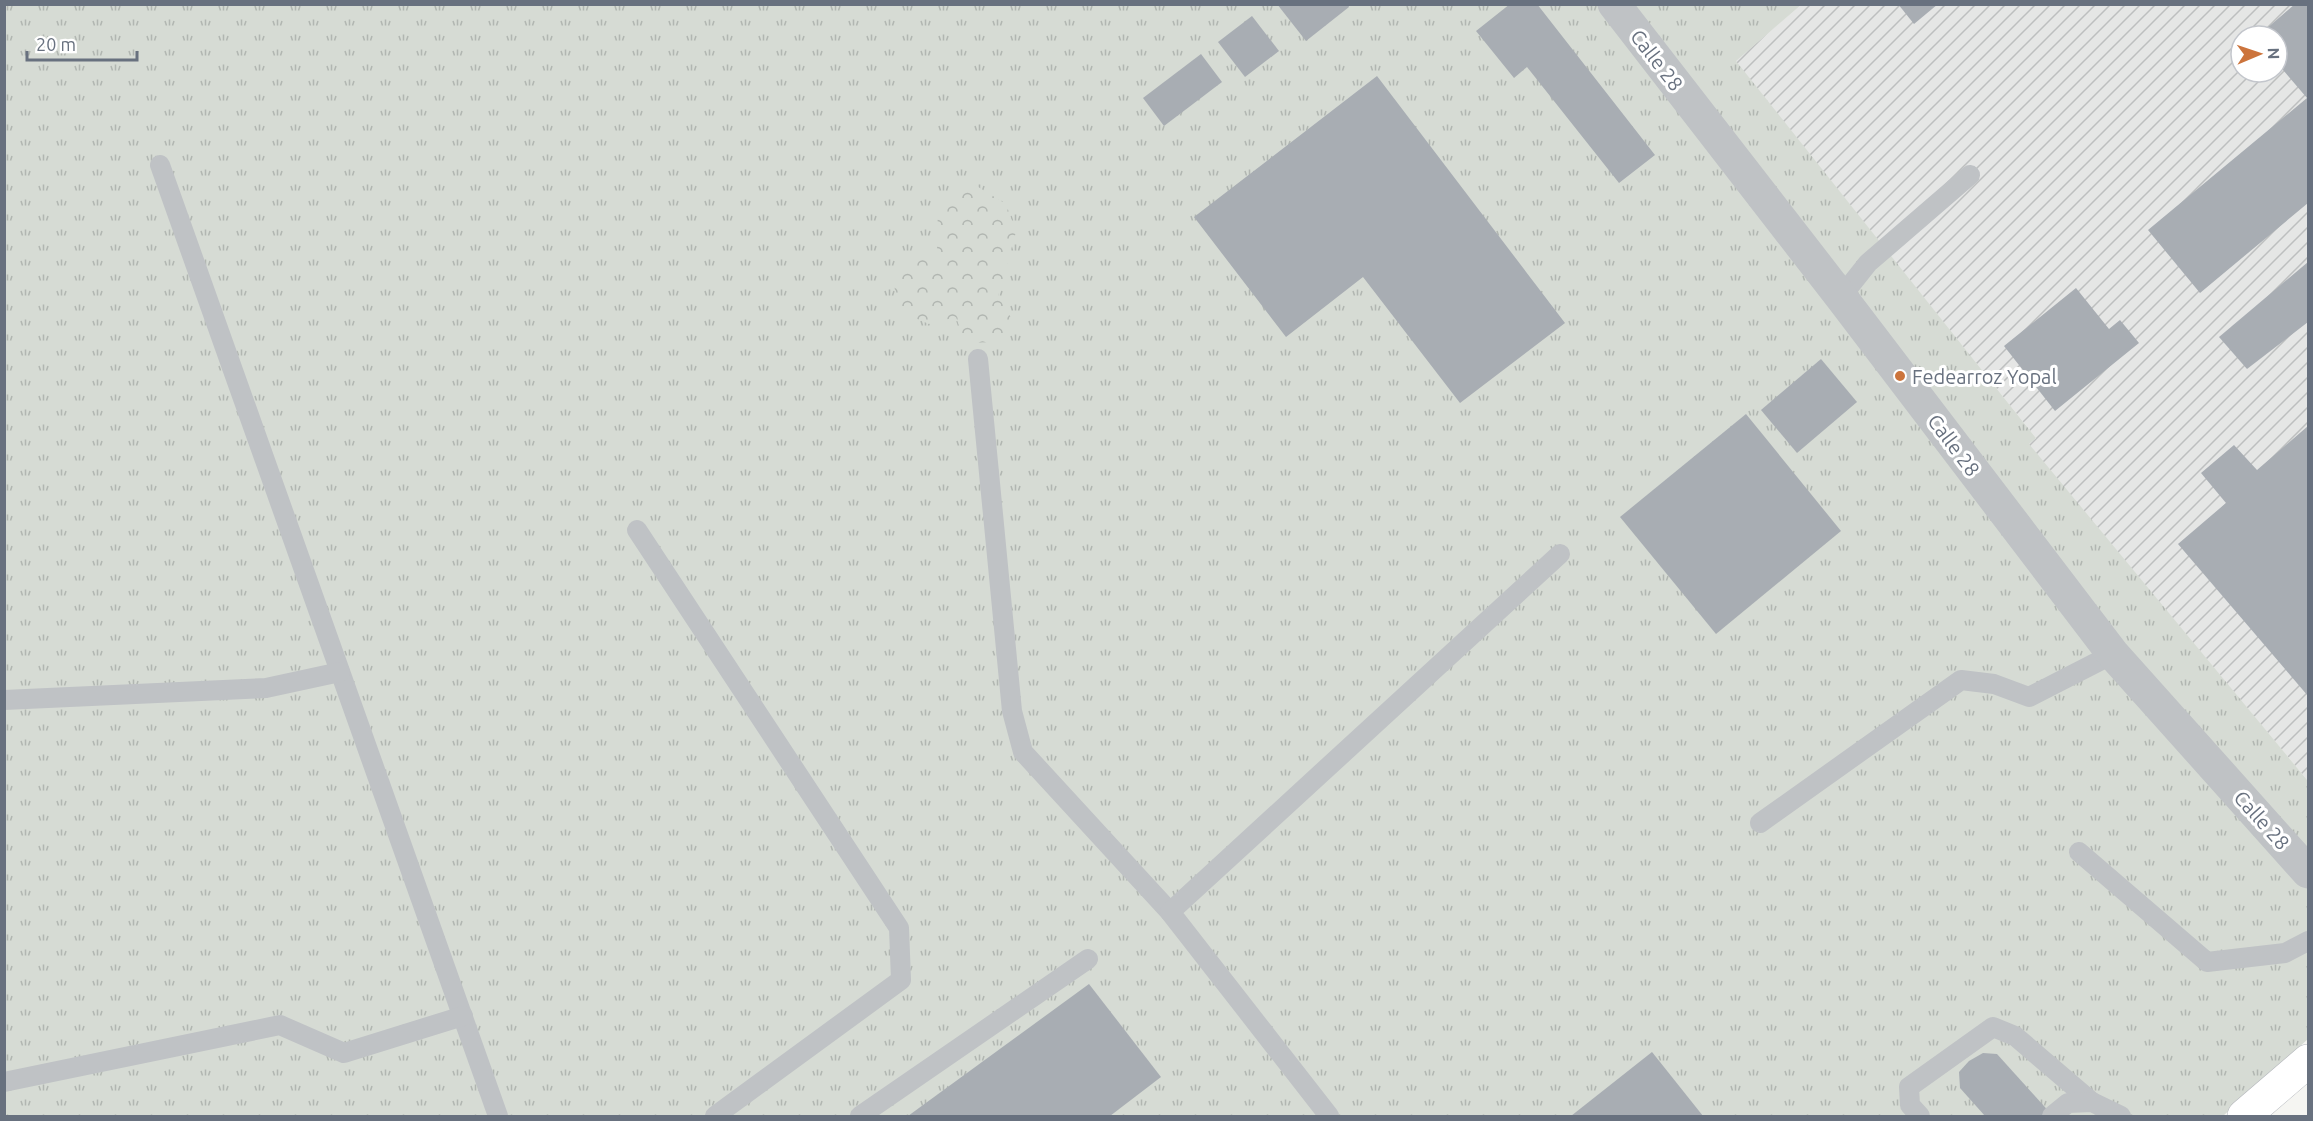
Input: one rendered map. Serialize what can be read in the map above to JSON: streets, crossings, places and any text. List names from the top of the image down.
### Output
{
  "streets": {
    "street": ["Calle 28"]
  },
  "places": ["Fedearroz Yopal"],
  "scale_bar": "20 m",
  "north": "right"
}
